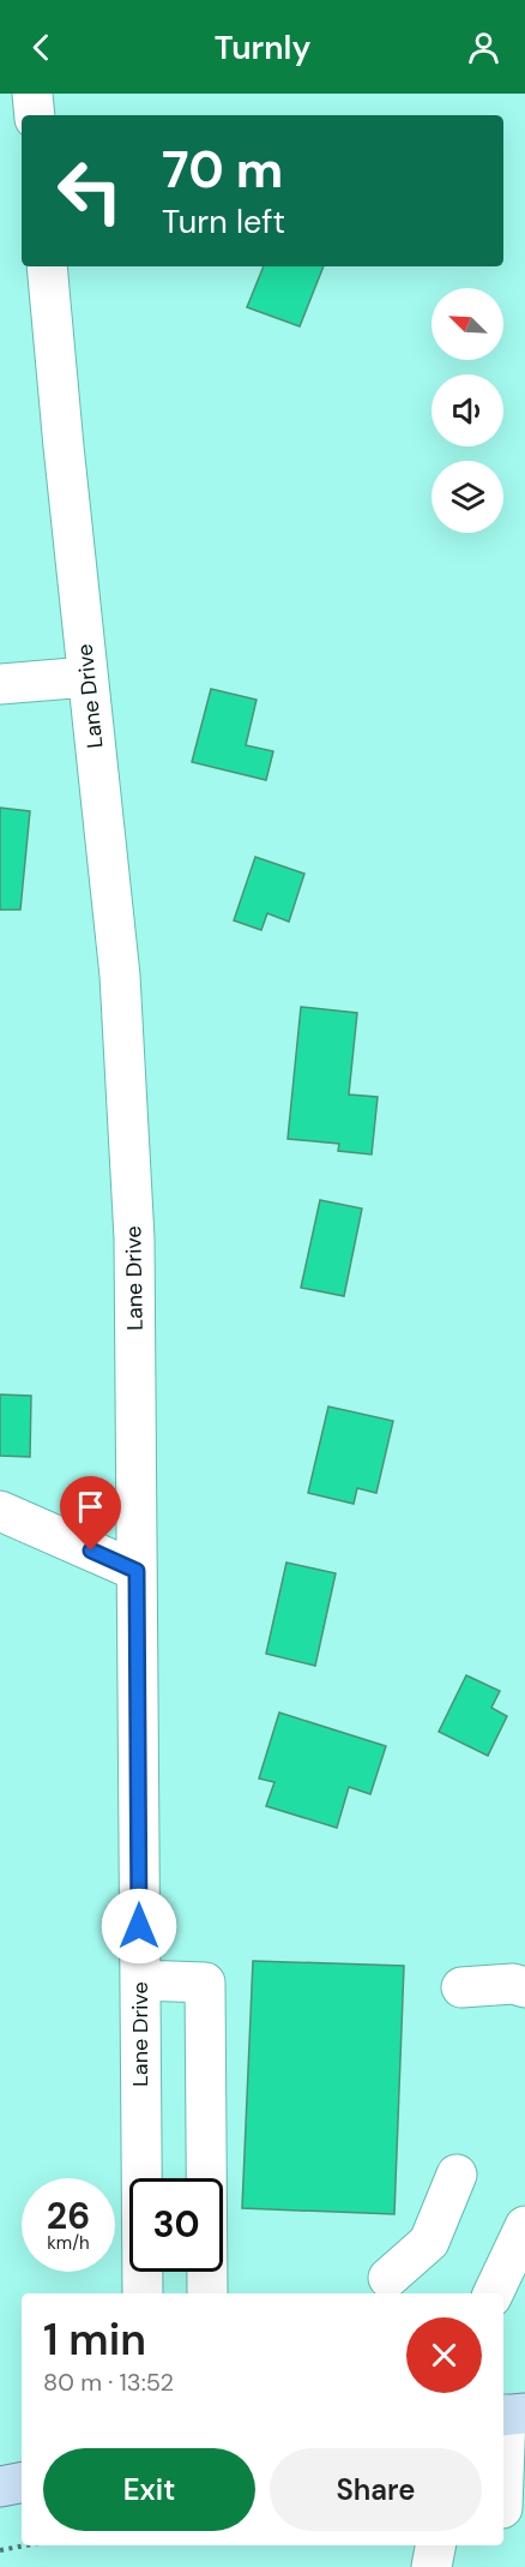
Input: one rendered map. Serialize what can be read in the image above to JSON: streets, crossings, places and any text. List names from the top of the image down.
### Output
{
  "streets": {
    "street": ["Lane Drive"]
  },
  "north": "top left",
  "page": {
    "header": "Turnly",
    "turn": ["70 m", "Turn left"],
    "speed": "26 km/h",
    "limit": "30",
    "heading": ["1 min", "80 m · 13:52"],
    "buttons": ["Exit", "Share"]
  }
}
